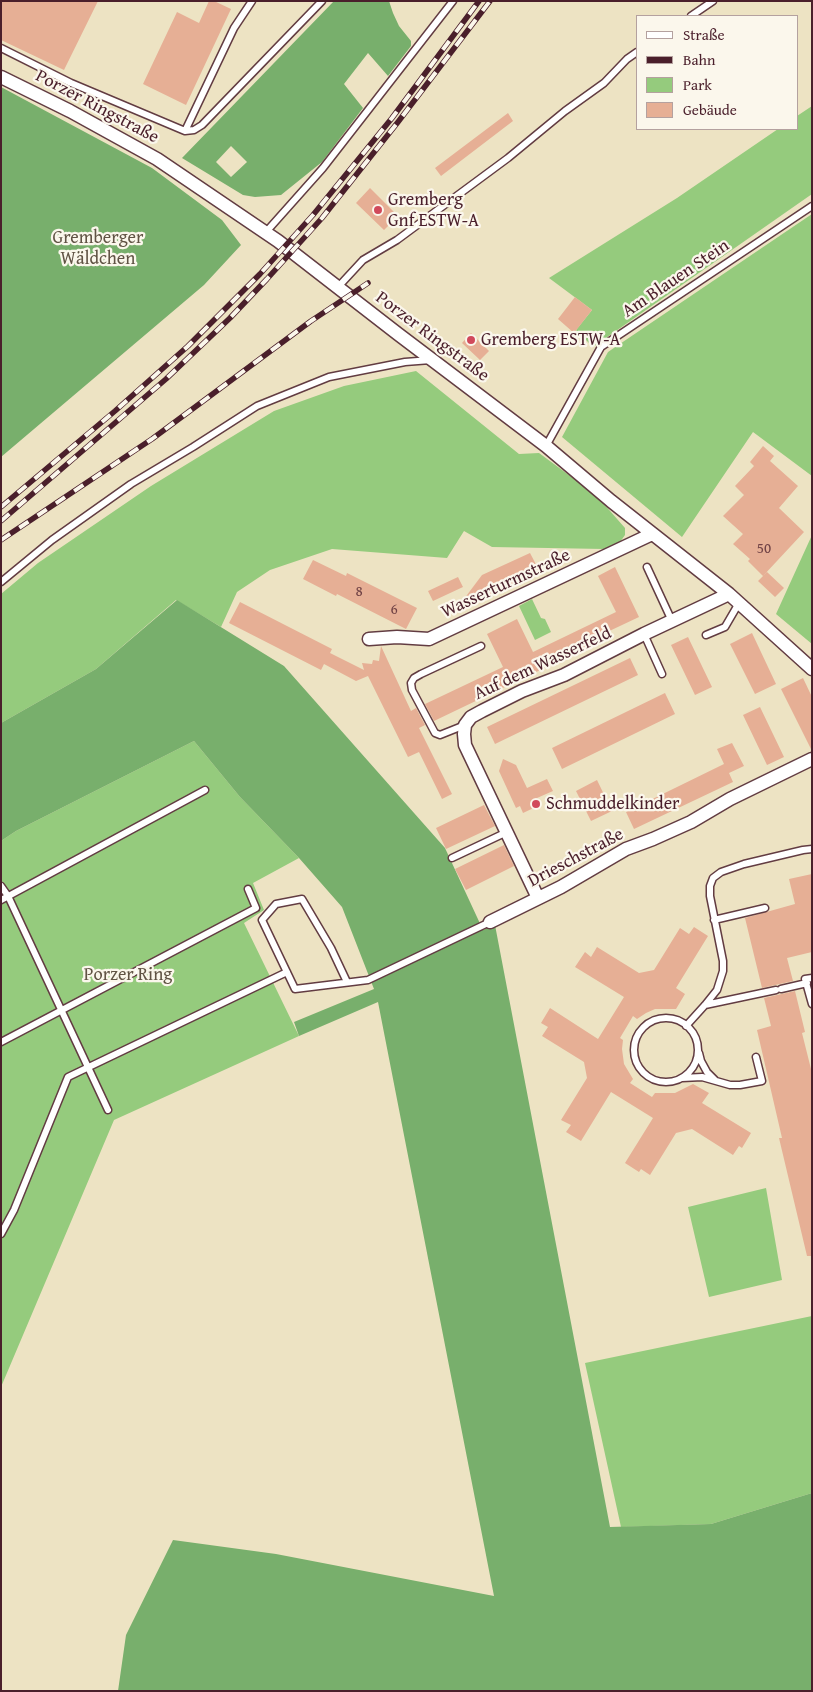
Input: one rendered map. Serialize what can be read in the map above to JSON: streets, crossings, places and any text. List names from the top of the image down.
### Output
{
  "streets": {
    "street": [
      "Porzer Ringstraße",
      "Wasserturmstraße",
      "Auf dem Wasserfeld",
      "Drieschstraße"
    ],
    "lane": ["Am Blauen Stein"]
  },
  "crossings": [
    ["Porzer Ringstraße", "Am Blauen Stein"],
    ["Porzer Ringstraße", "Wasserturmstraße"],
    ["Porzer Ringstraße", "Auf dem Wasserfeld"],
    ["Auf dem Wasserfeld", "Drieschstraße"]
  ],
  "parks": ["Gremberger Wäldchen", "Porzer Ring"],
  "places": ["Gremberg Gnf ESTW-A", "Gremberg ESTW-A", "Schmuddelkinder"],
  "house_numbers": ["50", "8", "6"],
  "legend": [
    "Straße",
    "Bahn",
    "Park",
    "Gebäude"
  ]
}
